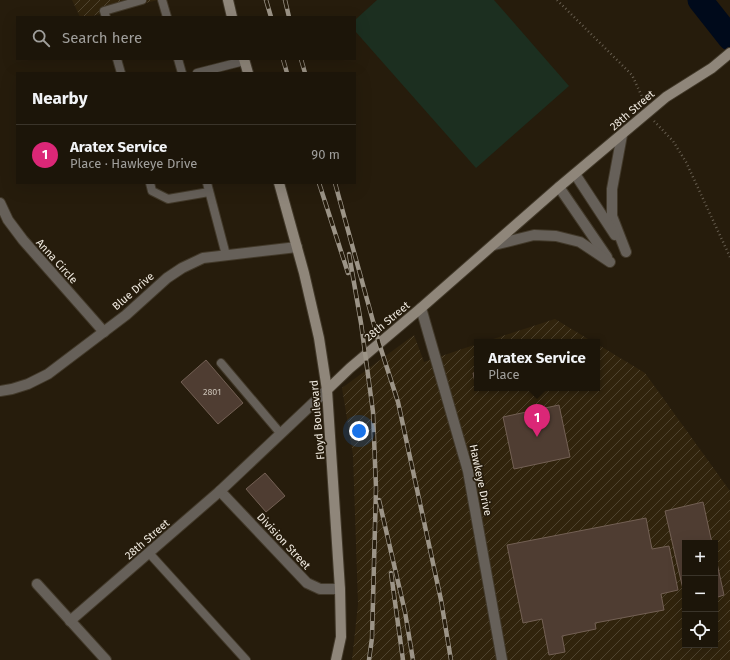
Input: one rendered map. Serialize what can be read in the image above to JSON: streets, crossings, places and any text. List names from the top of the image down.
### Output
{
  "streets": {
    "street": [
      "28th Street",
      "Anna Circle",
      "Blue Drive",
      "Floyd Boulevard",
      "Hawkeye Drive",
      "Division Street"
    ]
  },
  "crossings": [
    ["28th Street", "Floyd Boulevard"],
    ["28th Street", "Hawkeye Drive"],
    ["28th Street", "Division Street"],
    ["Anna Circle", "Blue Drive"],
    ["Blue Drive", "Floyd Boulevard"],
    ["Floyd Boulevard", "Division Street"]
  ],
  "house_numbers": ["2801"],
  "page": {
    "search": "Search here",
    "heading": "Nearby",
    "list": [
      {
        "mark": "1",
        "name": "Aratex Service",
        "note": "Place · Hawkeye Drive",
        "value": "90 m"
      }
    ],
    "popup": ["Aratex Service", "Place"],
    "pins": "1",
    "map_buttons": ["+", "−"]
  }
}
